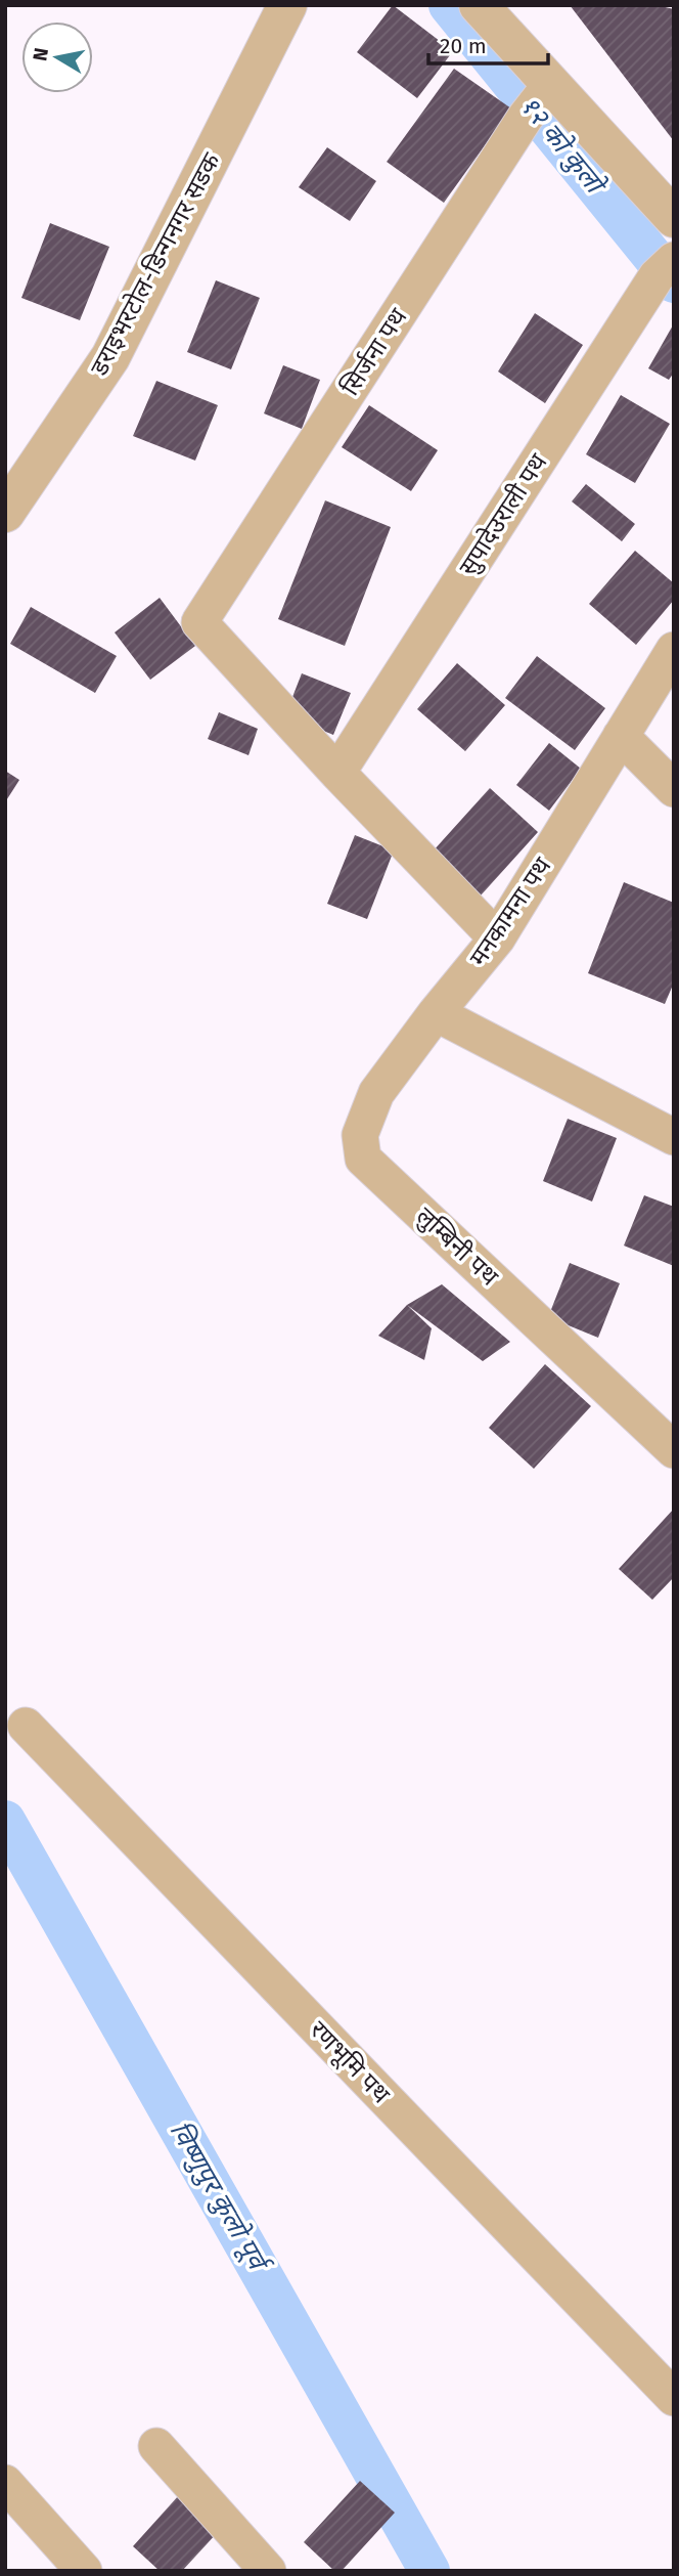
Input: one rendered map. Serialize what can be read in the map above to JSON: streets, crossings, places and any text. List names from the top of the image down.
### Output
{
  "streets": {
    "street": [
      "डराइभरटोल-डिन्गनगर सडक",
      "सिर्जना पथ",
      "सुपादेउराली पथ",
      "मनकामना पथ",
      "लुम्बिनी पथ",
      "रणभूमि पथ"
    ]
  },
  "crossings": [
    ["सिर्जना पथ", "सुपादेउराली पथ"],
    ["मनकामना पथ", "लुम्बिनी पथ"]
  ],
  "water": ["१२ को कुलो", "विष्णुपुर कुलो पूर्व"],
  "scale_bar": "20 m",
  "north": "left"
}
